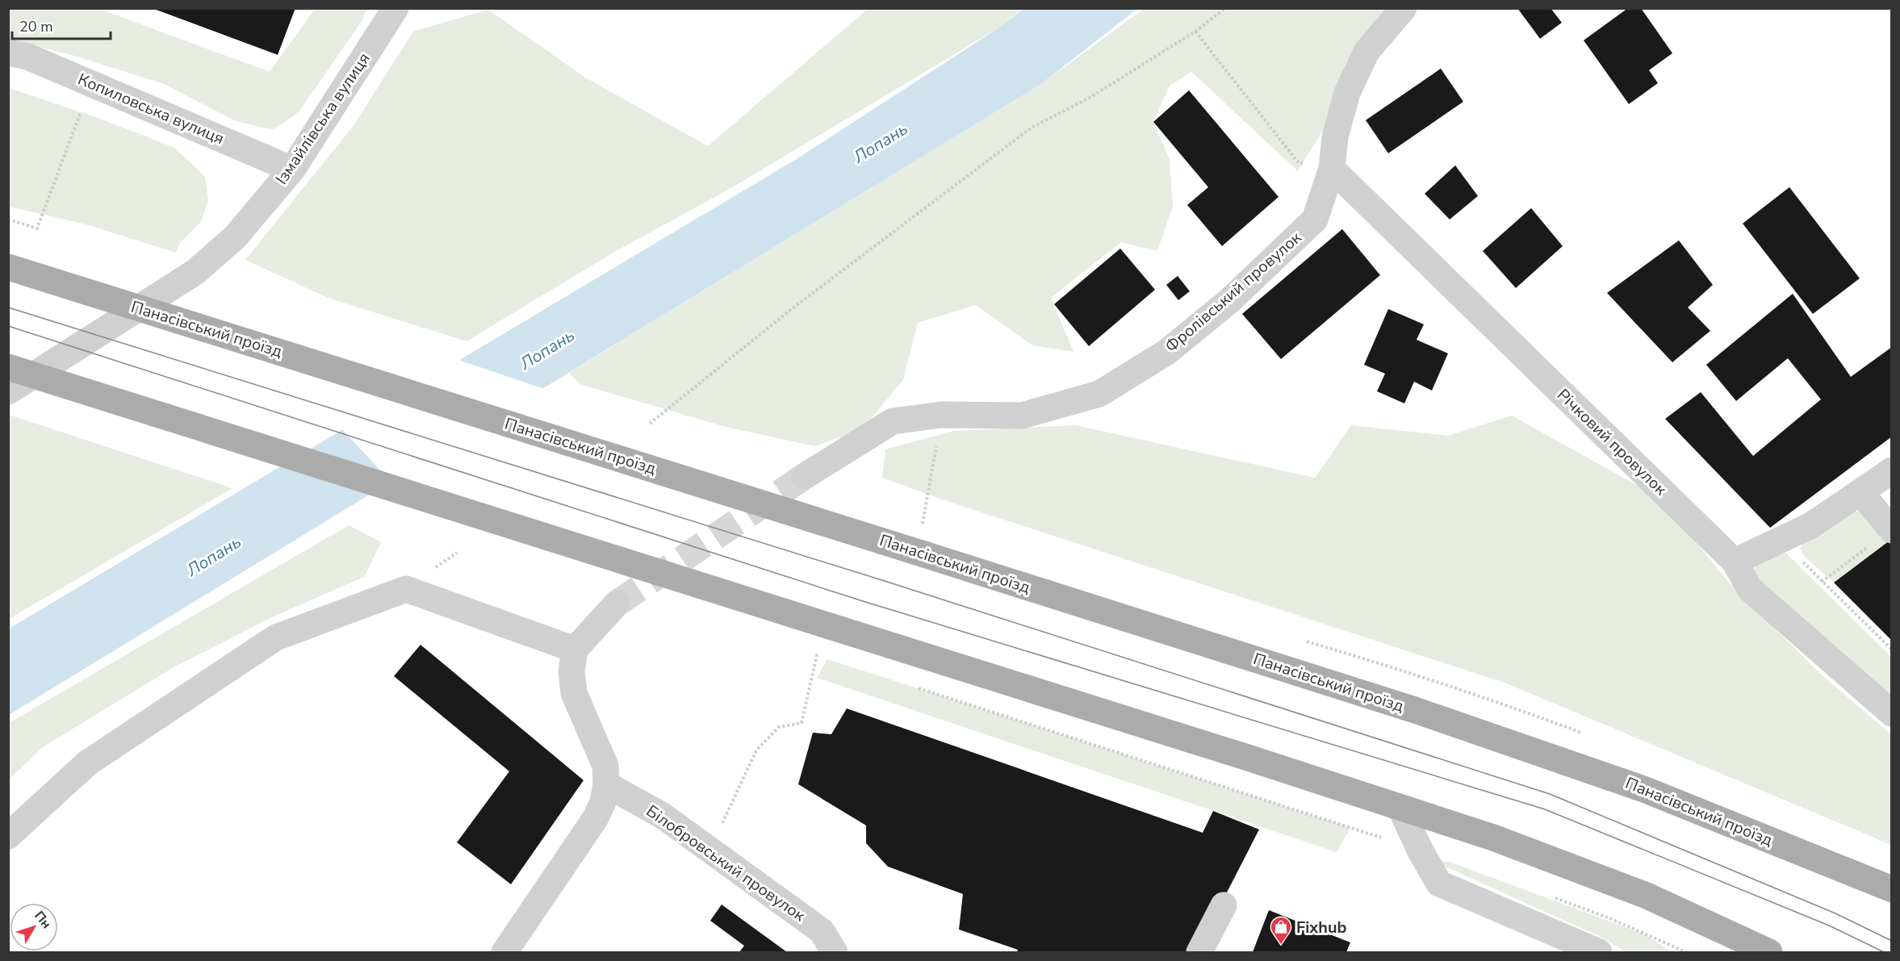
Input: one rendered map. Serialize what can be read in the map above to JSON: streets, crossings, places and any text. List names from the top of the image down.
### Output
{
  "streets": {
    "main road": ["Панасівський проїзд"],
    "street": [
      "Копиловська вулиця",
      "Ізмайлівська вулиця",
      "Фролівський провулок",
      "Річковий провулок",
      "Білобровський провулок"
    ]
  },
  "crossings": [
    ["Копиловська вулиця", "Ізмайлівська вулиця"],
    ["Фролівський провулок", "Річковий провулок"]
  ],
  "water": ["Лопань"],
  "places": {
    "shop": ["Fixhub"]
  },
  "scale_bar": "20 m",
  "north": "top right"
}
